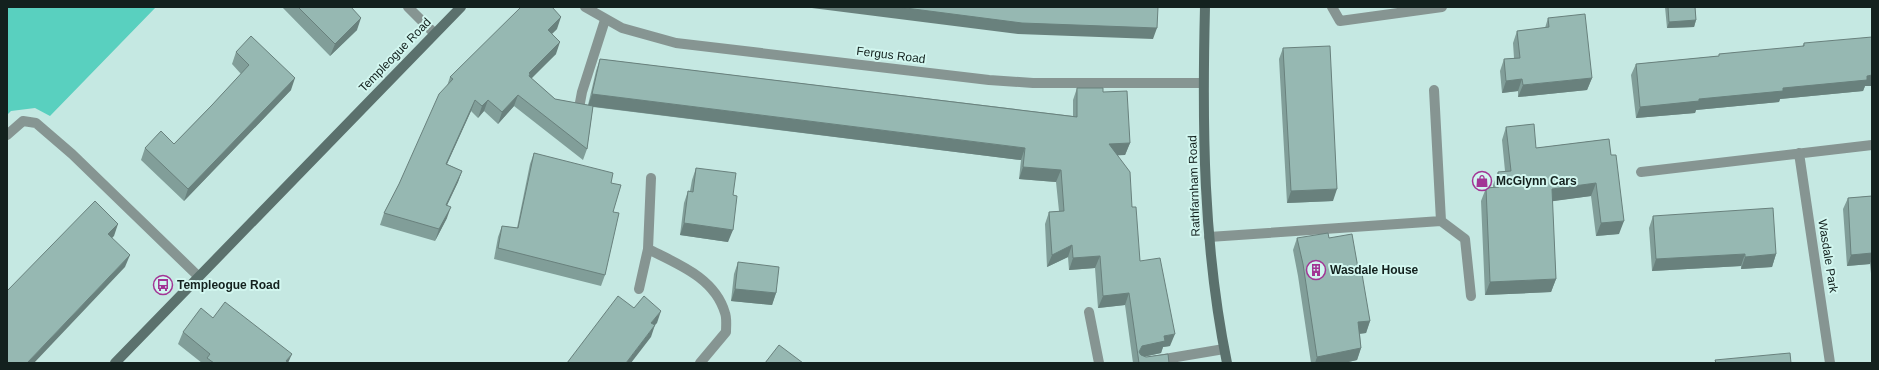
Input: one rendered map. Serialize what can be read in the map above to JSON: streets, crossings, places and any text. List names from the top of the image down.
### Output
{
  "streets": {
    "main road": ["Templeogue Road", "Rathfarnham Road"],
    "street": ["Fergus Road", "Wasdale Park"]
  },
  "crossings": [
    ["Fergus Road", "Rathfarnham Road"]
  ],
  "places": {
    "shop": ["McGlynn Cars"],
    "building": ["Wasdale House"],
    "bus stop": ["Templeogue Road"]
  }
}
